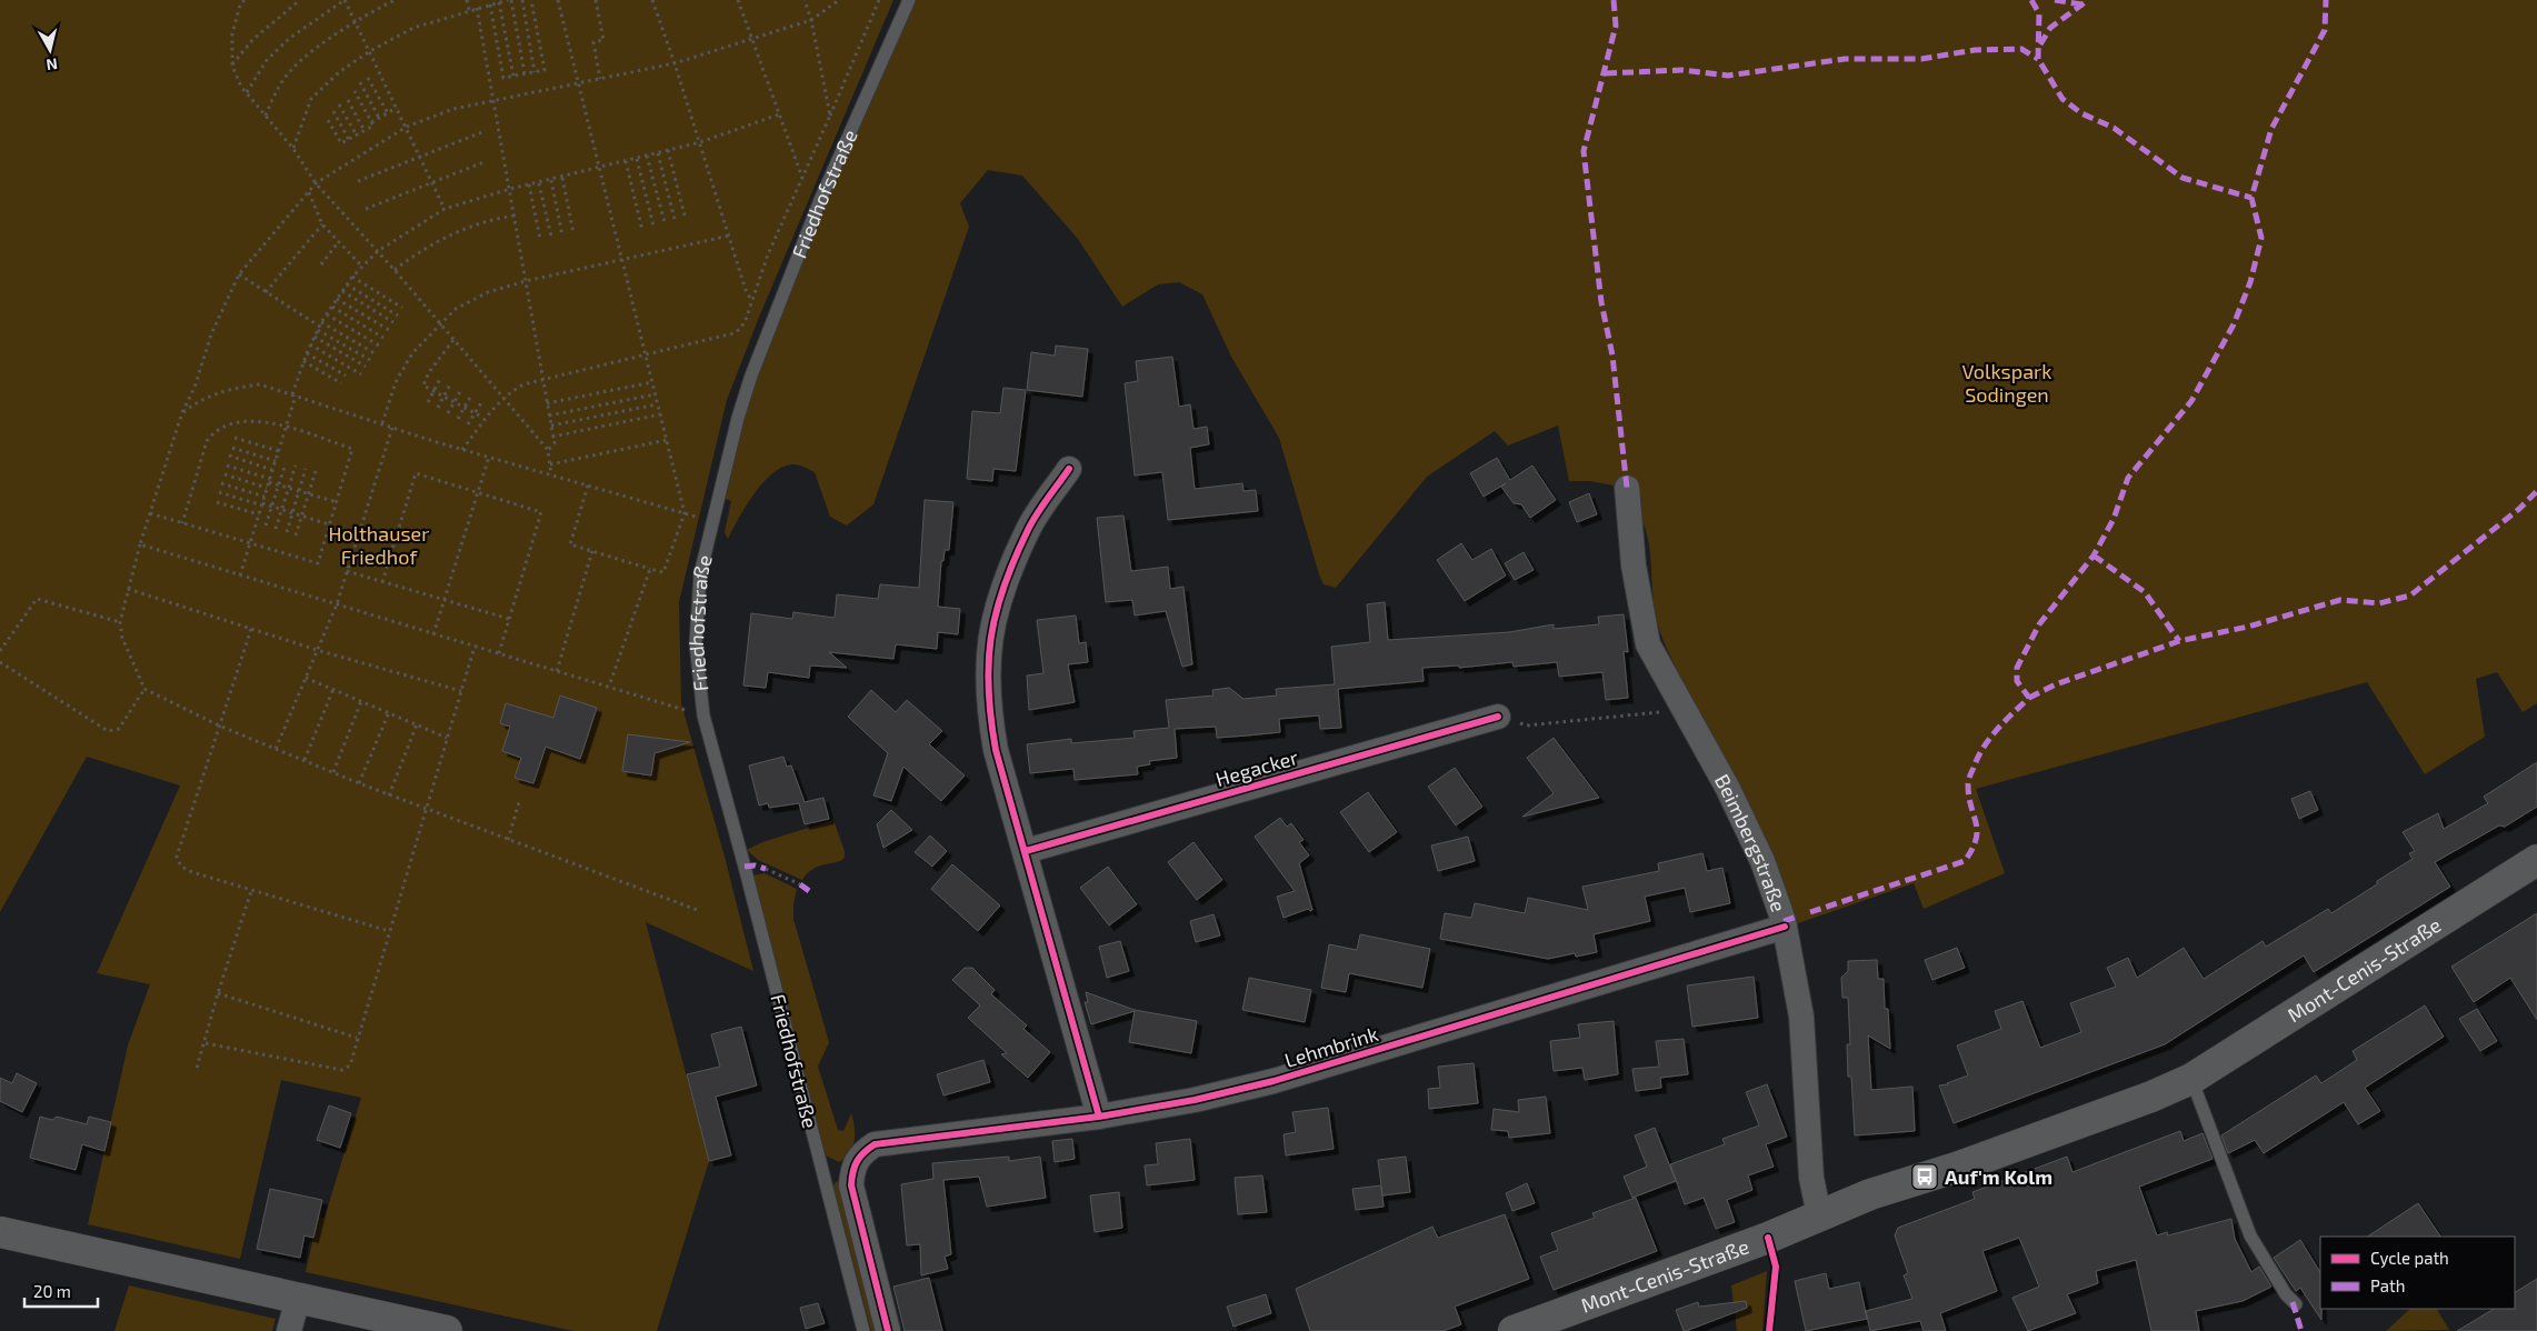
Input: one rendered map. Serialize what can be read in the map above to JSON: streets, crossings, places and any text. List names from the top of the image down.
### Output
{
  "streets": {
    "main road": ["Mont-Cenis-Straße"],
    "street": ["Hegacker", "Beimbergstraße", "Lehmbrink"],
    "lane": ["Friedhofstraße"]
  },
  "crossings": [
    ["Beimbergstraße", "Mont-Cenis-Straße"],
    ["Beimbergstraße", "Lehmbrink"]
  ],
  "parks": ["Volkspark Sodingen", "Holthauser Friedhof"],
  "places": {
    "bus stop": ["Auf'm Kolm"]
  },
  "legend": ["Cycle path", "Path"],
  "scale_bar": "20 m",
  "north": "bottom"
}
